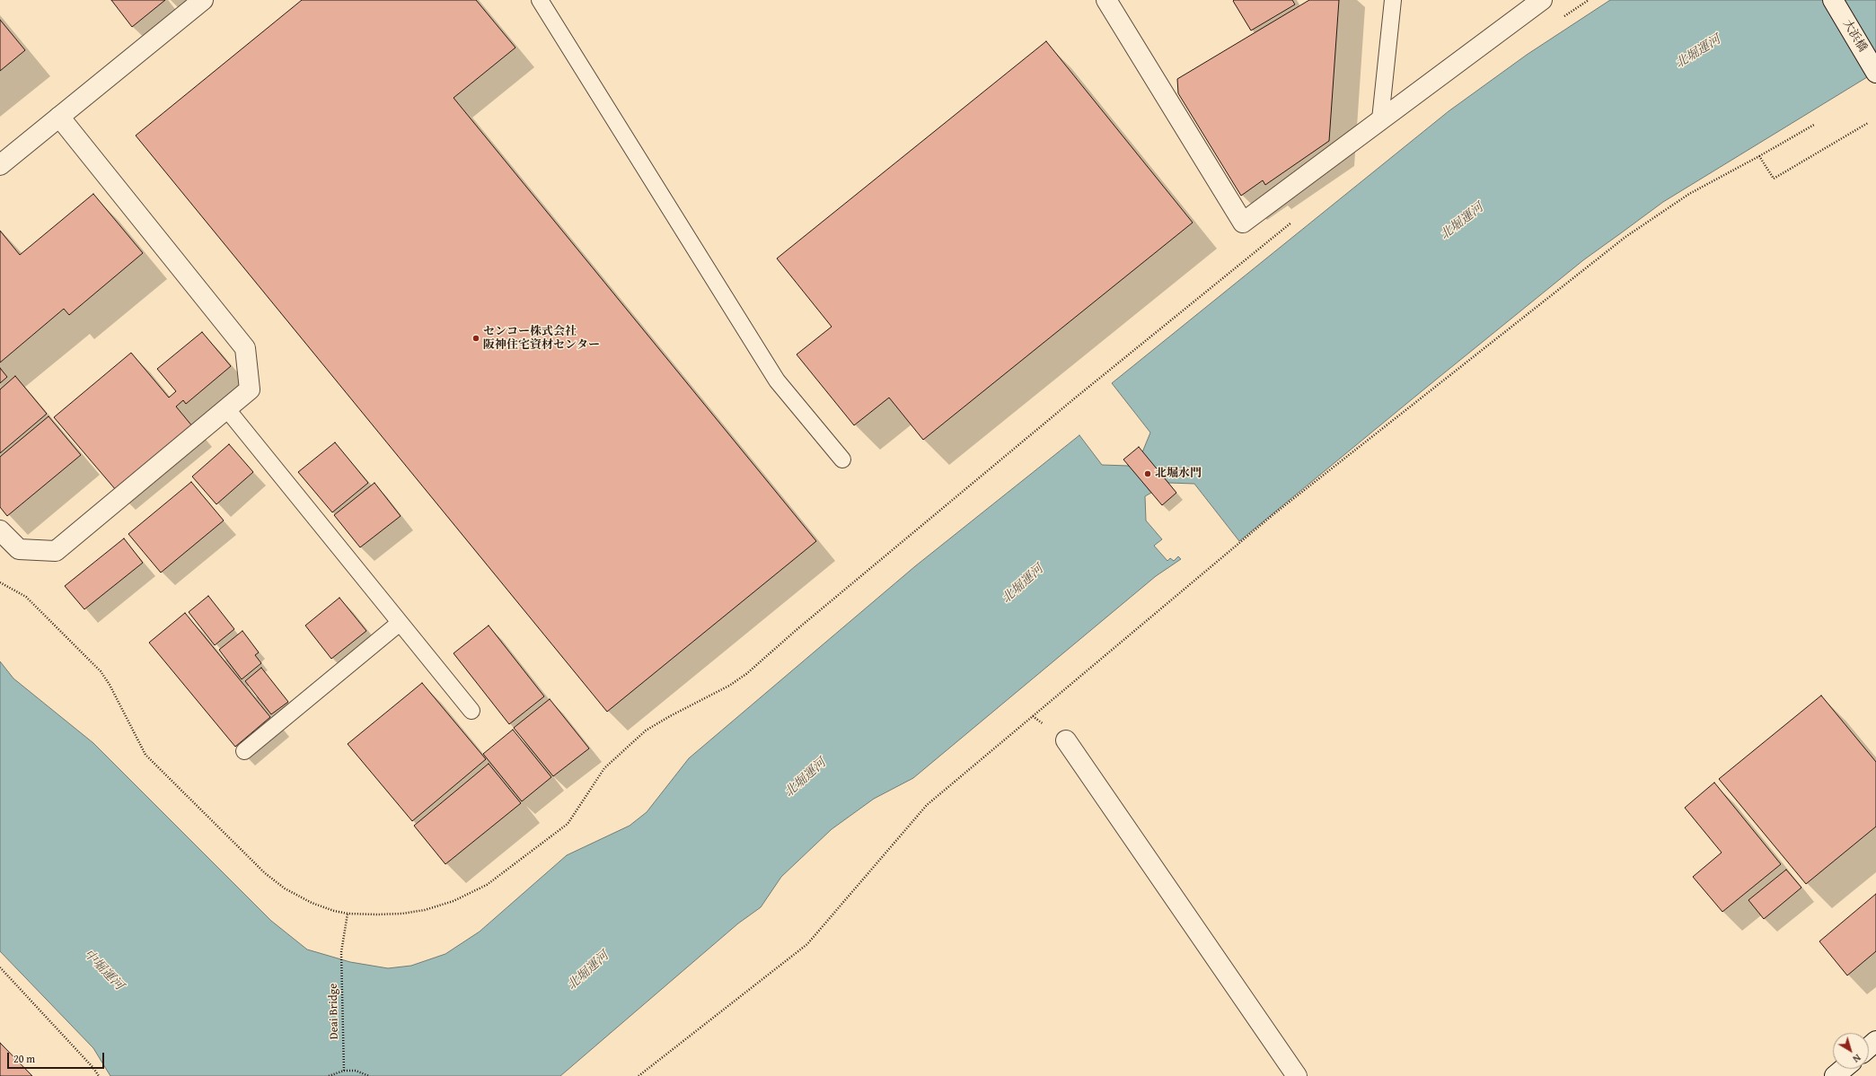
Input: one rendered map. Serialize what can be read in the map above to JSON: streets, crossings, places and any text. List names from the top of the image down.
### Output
{
  "streets": {
    "street": ["大浜橋"],
    "path": ["Deai Bridge"]
  },
  "water": ["北堀運河", "中堀運河"],
  "places": ["センコー株式会社 阪神住宅資材センター", "北堀水門"],
  "scale_bar": "20 m",
  "north": "bottom right"
}
